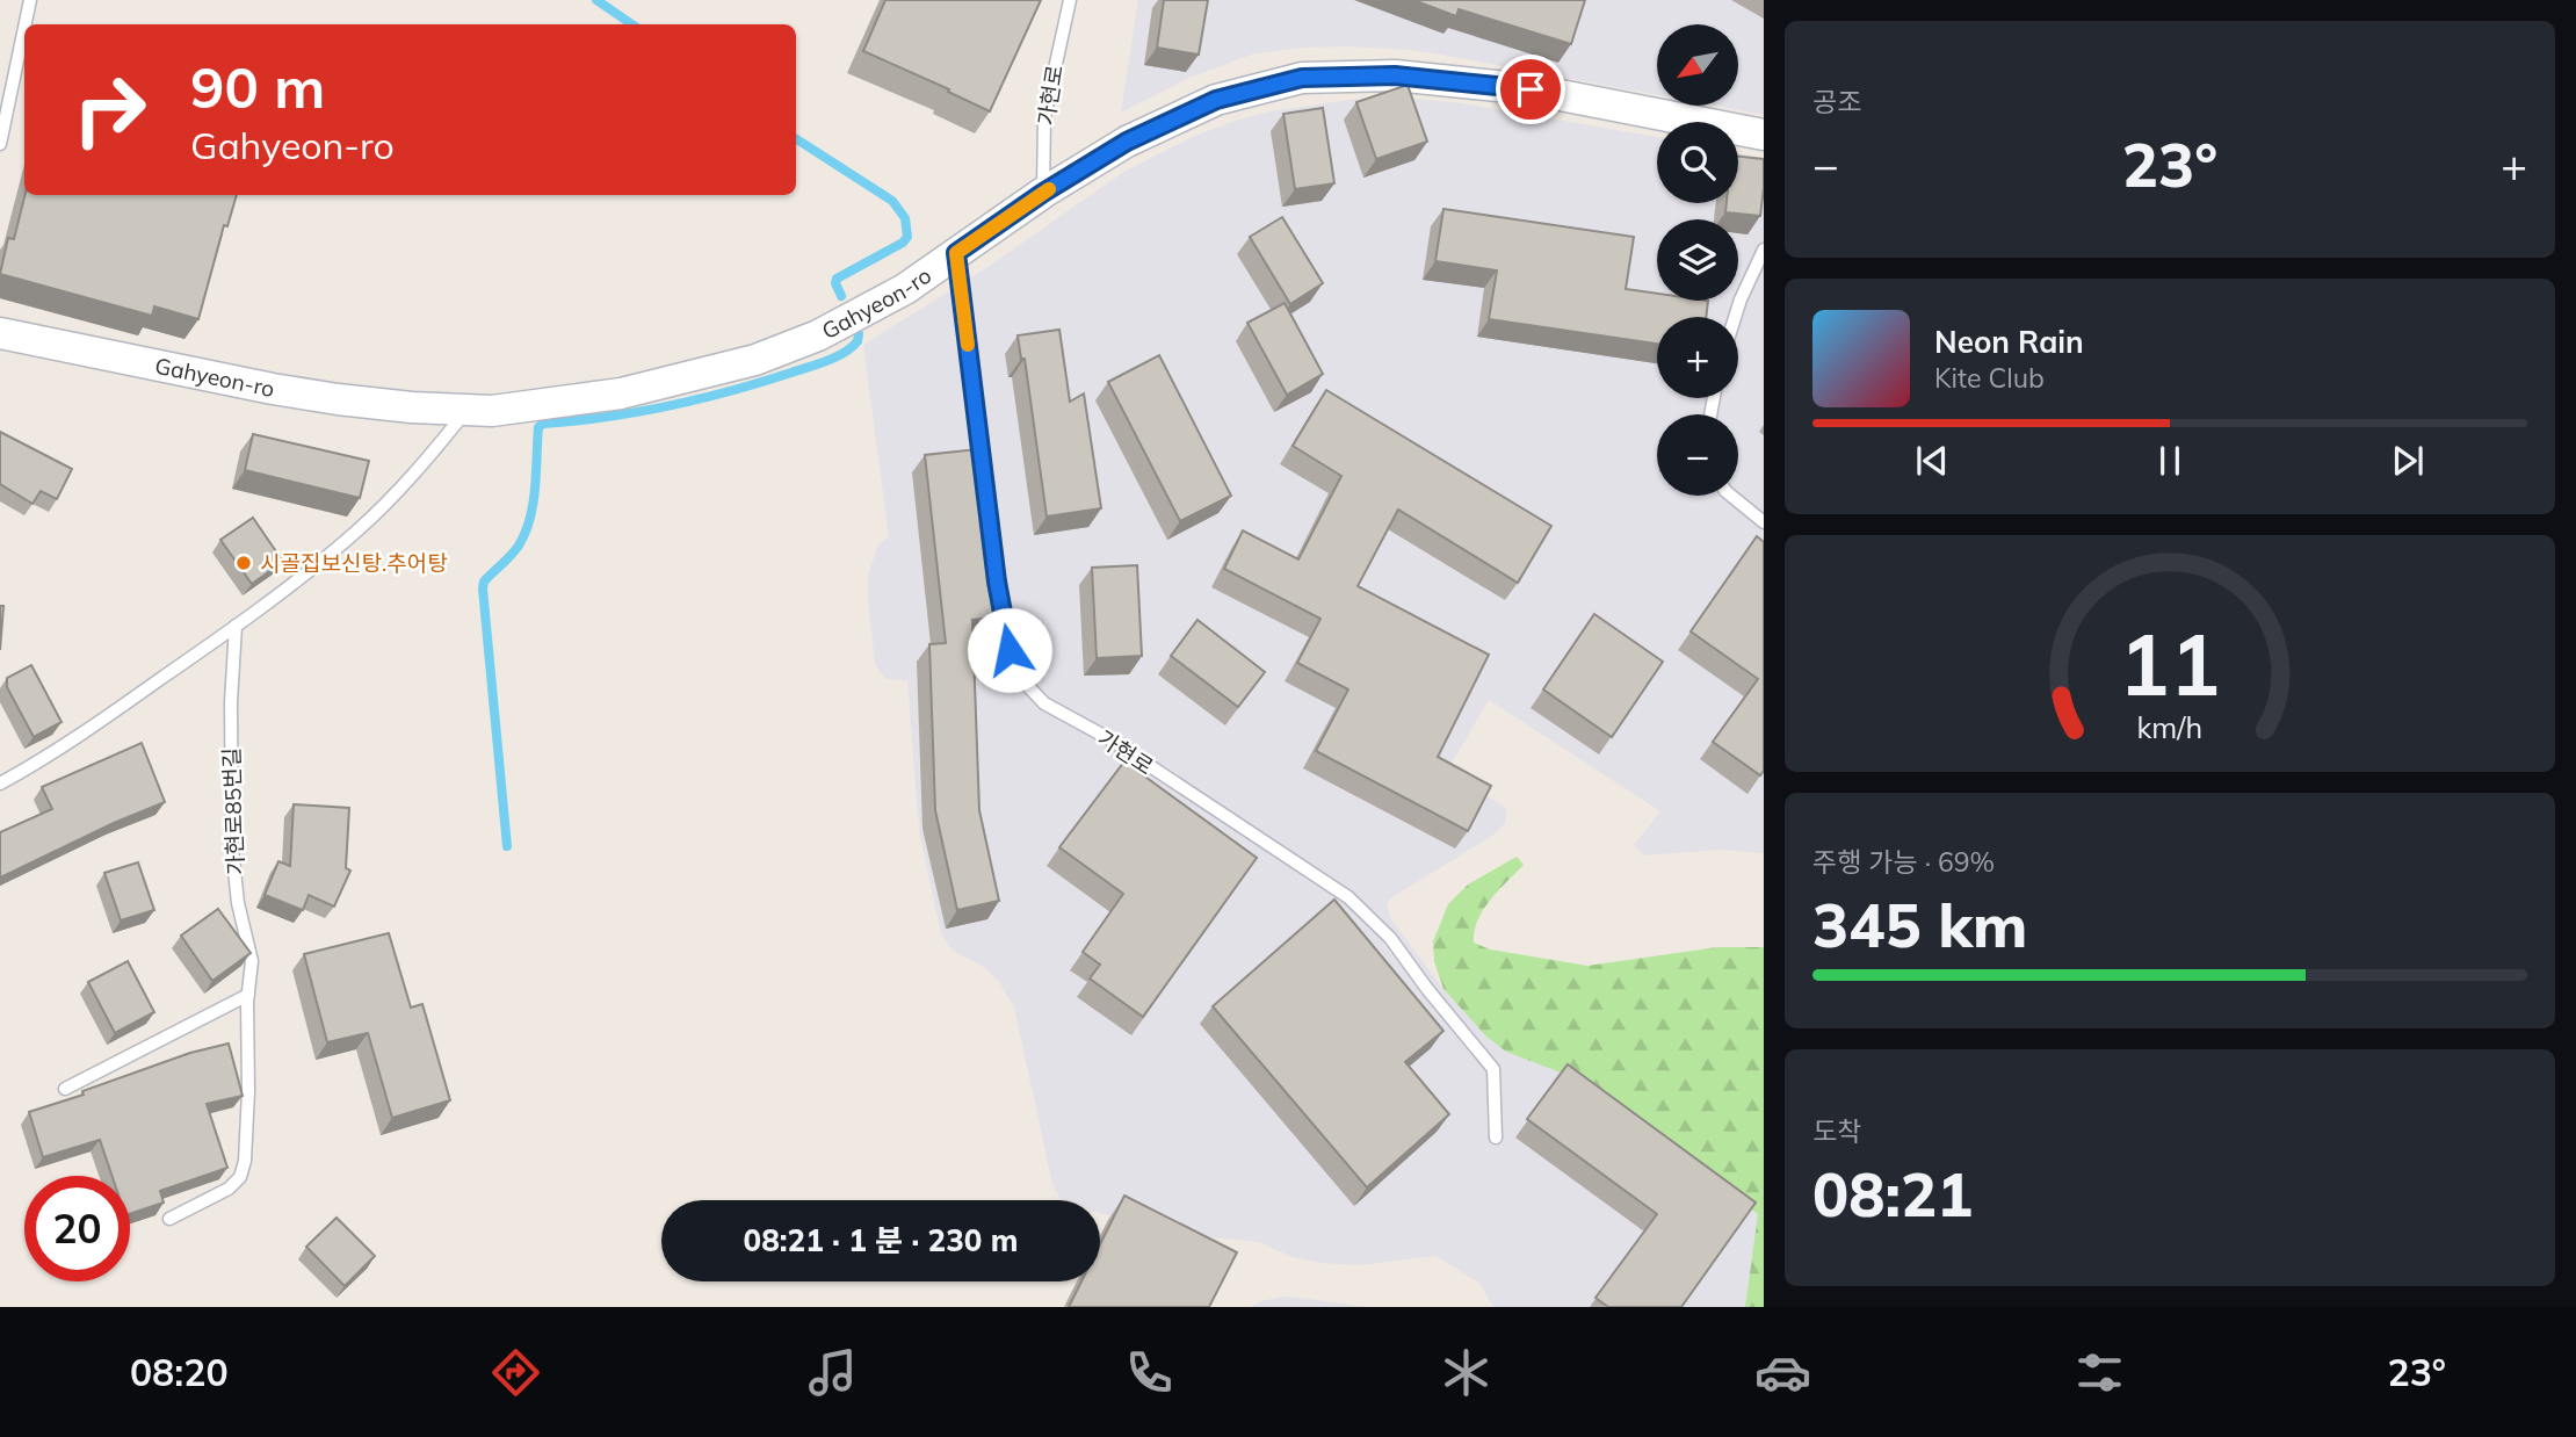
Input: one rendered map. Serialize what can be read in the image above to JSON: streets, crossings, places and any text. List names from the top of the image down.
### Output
{
  "streets": {
    "street": ["Gahyeon-ro"],
    "lane": ["가현로", "가현로85번길"]
  },
  "crossings": [
    ["가현로", "Gahyeon-ro"]
  ],
  "places": ["시골집보신탕.추어탕"],
  "north": "bottom left",
  "page": {
    "tile": [
      "공조",
      ["주행 가능 · 69%", "345 km"],
      ["도착", "08:21"]
    ],
    "map_buttons": ["+", "−"],
    "turn": ["90 m", "Gahyeon-ro"],
    "heat": ["−", "23°", "+"],
    "song": ["Neon Rain", "Kite Club"],
    "limit": "20",
    "trip": "08:21 · 1 분 · 230 m",
    "tabs": ["08:20", "23°"],
    "gauge": ["11", "km/h"]
  }
}
